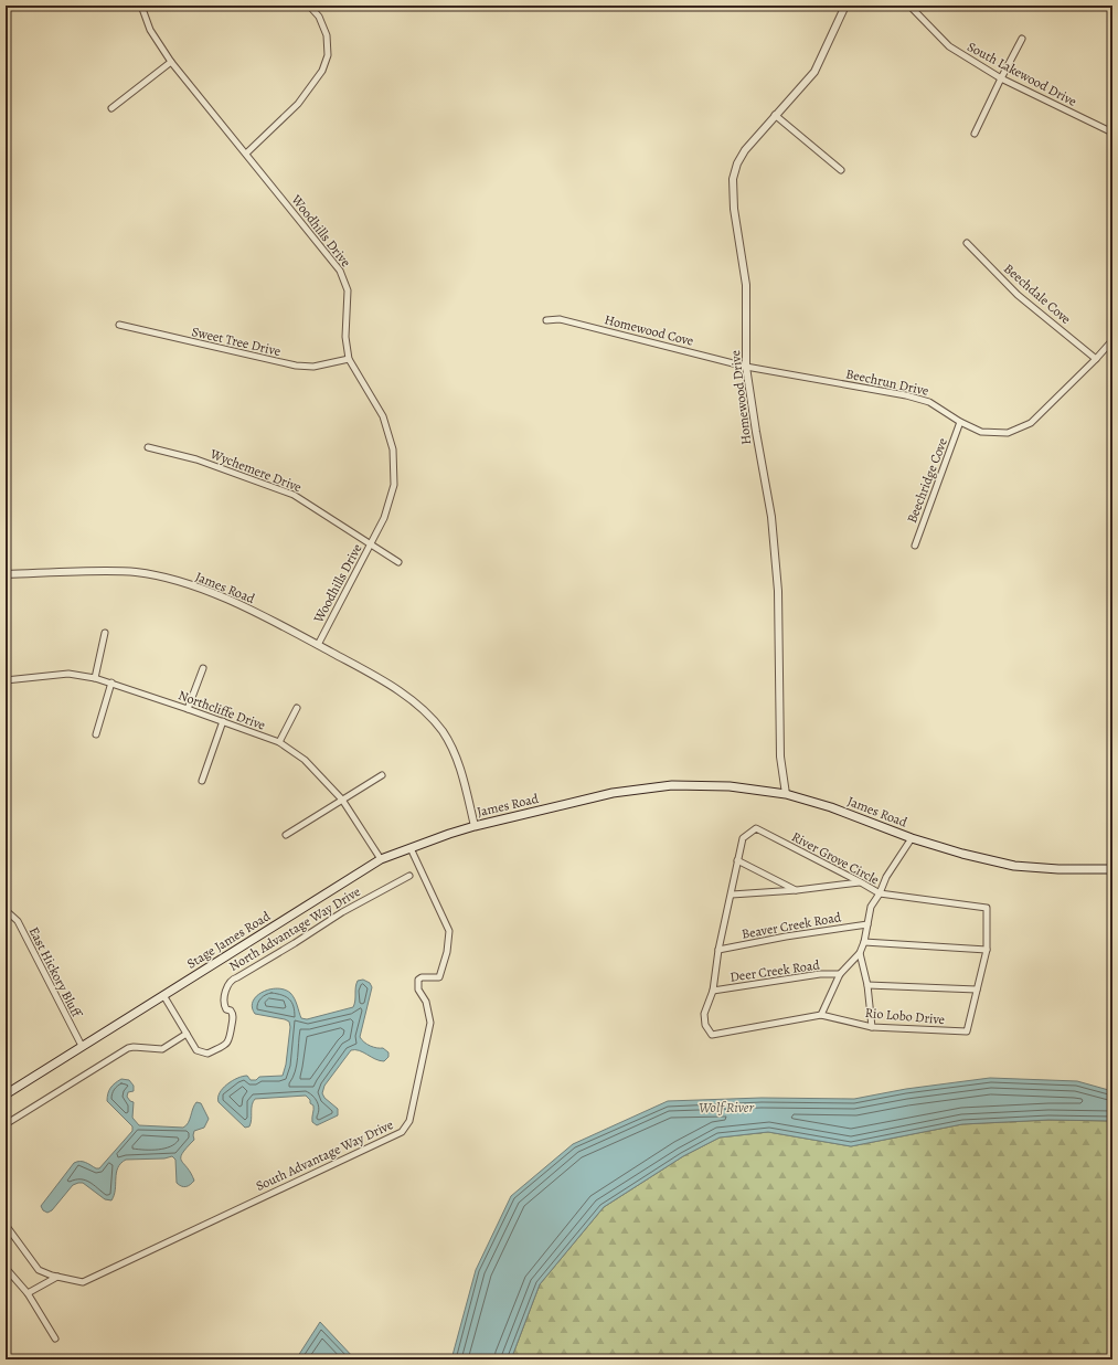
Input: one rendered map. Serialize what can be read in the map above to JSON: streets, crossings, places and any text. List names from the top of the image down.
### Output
{
  "streets": {
    "main road": ["James Road", "Stage James Road"],
    "street": [
      "South Lakewood Drive",
      "Woodhills Drive",
      "Beechdale Cove",
      "Homewood Cove",
      "Sweet Tree Drive",
      "Beechrun Drive",
      "Homewood Drive",
      "Wychemere Drive",
      "Beechridge Cove",
      "Northcliffe Drive",
      "River Grove Circle",
      "Beaver Creek Road",
      "North Advantage Way Drive",
      "Deer Creek Road",
      "East Hickory Bluff",
      "Rio Lobo Drive",
      "South Advantage Way Drive"
    ]
  },
  "crossings": [
    ["Woodhills Drive", "Sweet Tree Drive"],
    ["Woodhills Drive", "Wychemere Drive"],
    ["Woodhills Drive", "James Road"],
    ["Beechdale Cove", "Beechrun Drive"],
    ["Homewood Cove", "Beechrun Drive"],
    ["Homewood Cove", "Homewood Drive"],
    ["Beechrun Drive", "Homewood Drive"],
    ["Beechrun Drive", "Beechridge Cove"],
    ["Homewood Drive", "James Road"],
    ["James Road", "Stage James Road"],
    ["Northcliffe Drive", "Stage James Road"],
    ["North Advantage Way Drive", "Stage James Road"],
    ["Stage James Road", "East Hickory Bluff"],
    ["Stage James Road", "South Advantage Way Drive"],
    ["Deer Creek Road", "Rio Lobo Drive"]
  ],
  "water": ["Wolf River"]
}
